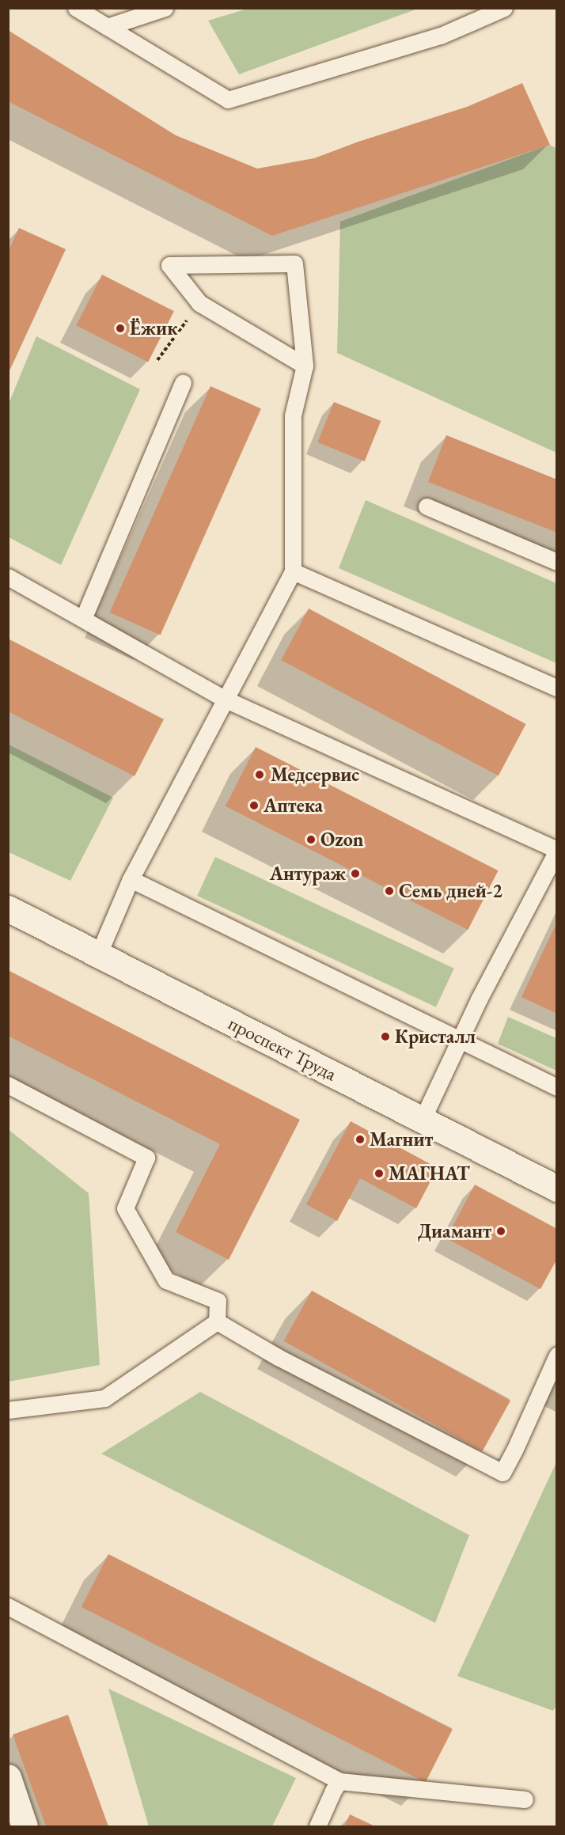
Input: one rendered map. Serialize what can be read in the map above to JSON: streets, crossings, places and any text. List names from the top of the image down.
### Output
{
  "streets": {
    "street": ["проспект Труда"]
  },
  "places": [
    "Ёжик",
    "Медсервис",
    "Аптека",
    "Ozon",
    "Антураж",
    "Семь дней-2",
    "Кристалл",
    "Магнит",
    "МАГНАТ",
    "Диамант"
  ]
}
